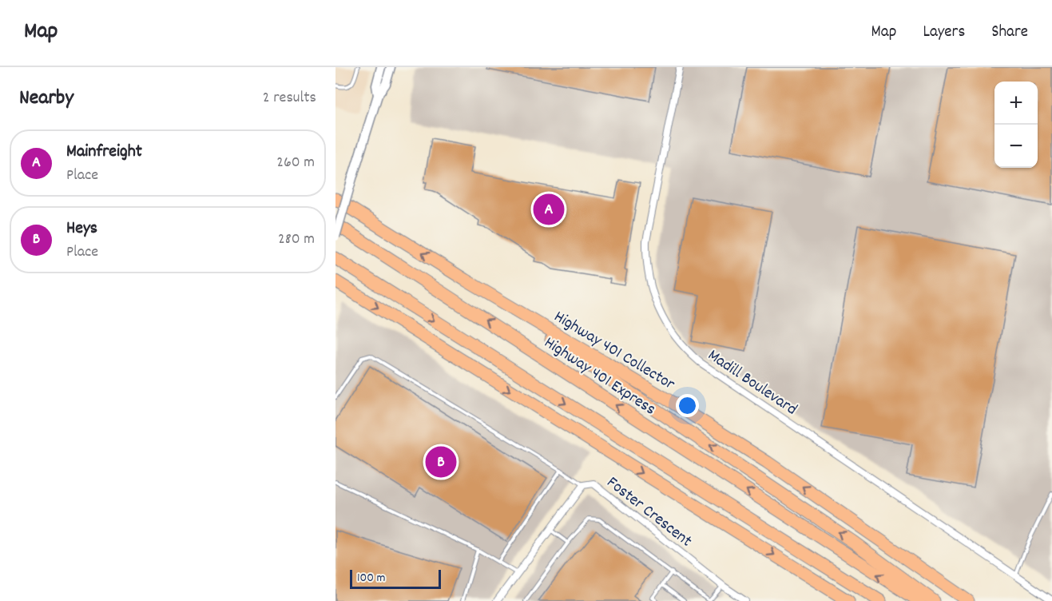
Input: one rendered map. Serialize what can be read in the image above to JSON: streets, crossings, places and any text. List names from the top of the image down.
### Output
{
  "streets": {
    "highway": ["Highway 401 Collector", "Highway 401 Express"],
    "street": ["Madill Boulevard", "Foster Crescent"]
  },
  "scale_bar": "100 m",
  "page": {
    "header": "Map",
    "nav": ["Map", "Layers", "Share"],
    "heading": ["Nearby", "2 results"],
    "map_buttons": ["+", "−"],
    "list": [
      {
        "mark": "A",
        "name": "Mainfreight",
        "note": "Place",
        "value": "260 m"
      },
      {
        "mark": "B",
        "name": "Heys",
        "note": "Place",
        "value": "280 m"
      }
    ],
    "pins": ["A", "B"],
    "scale": "100 m"
  }
}
